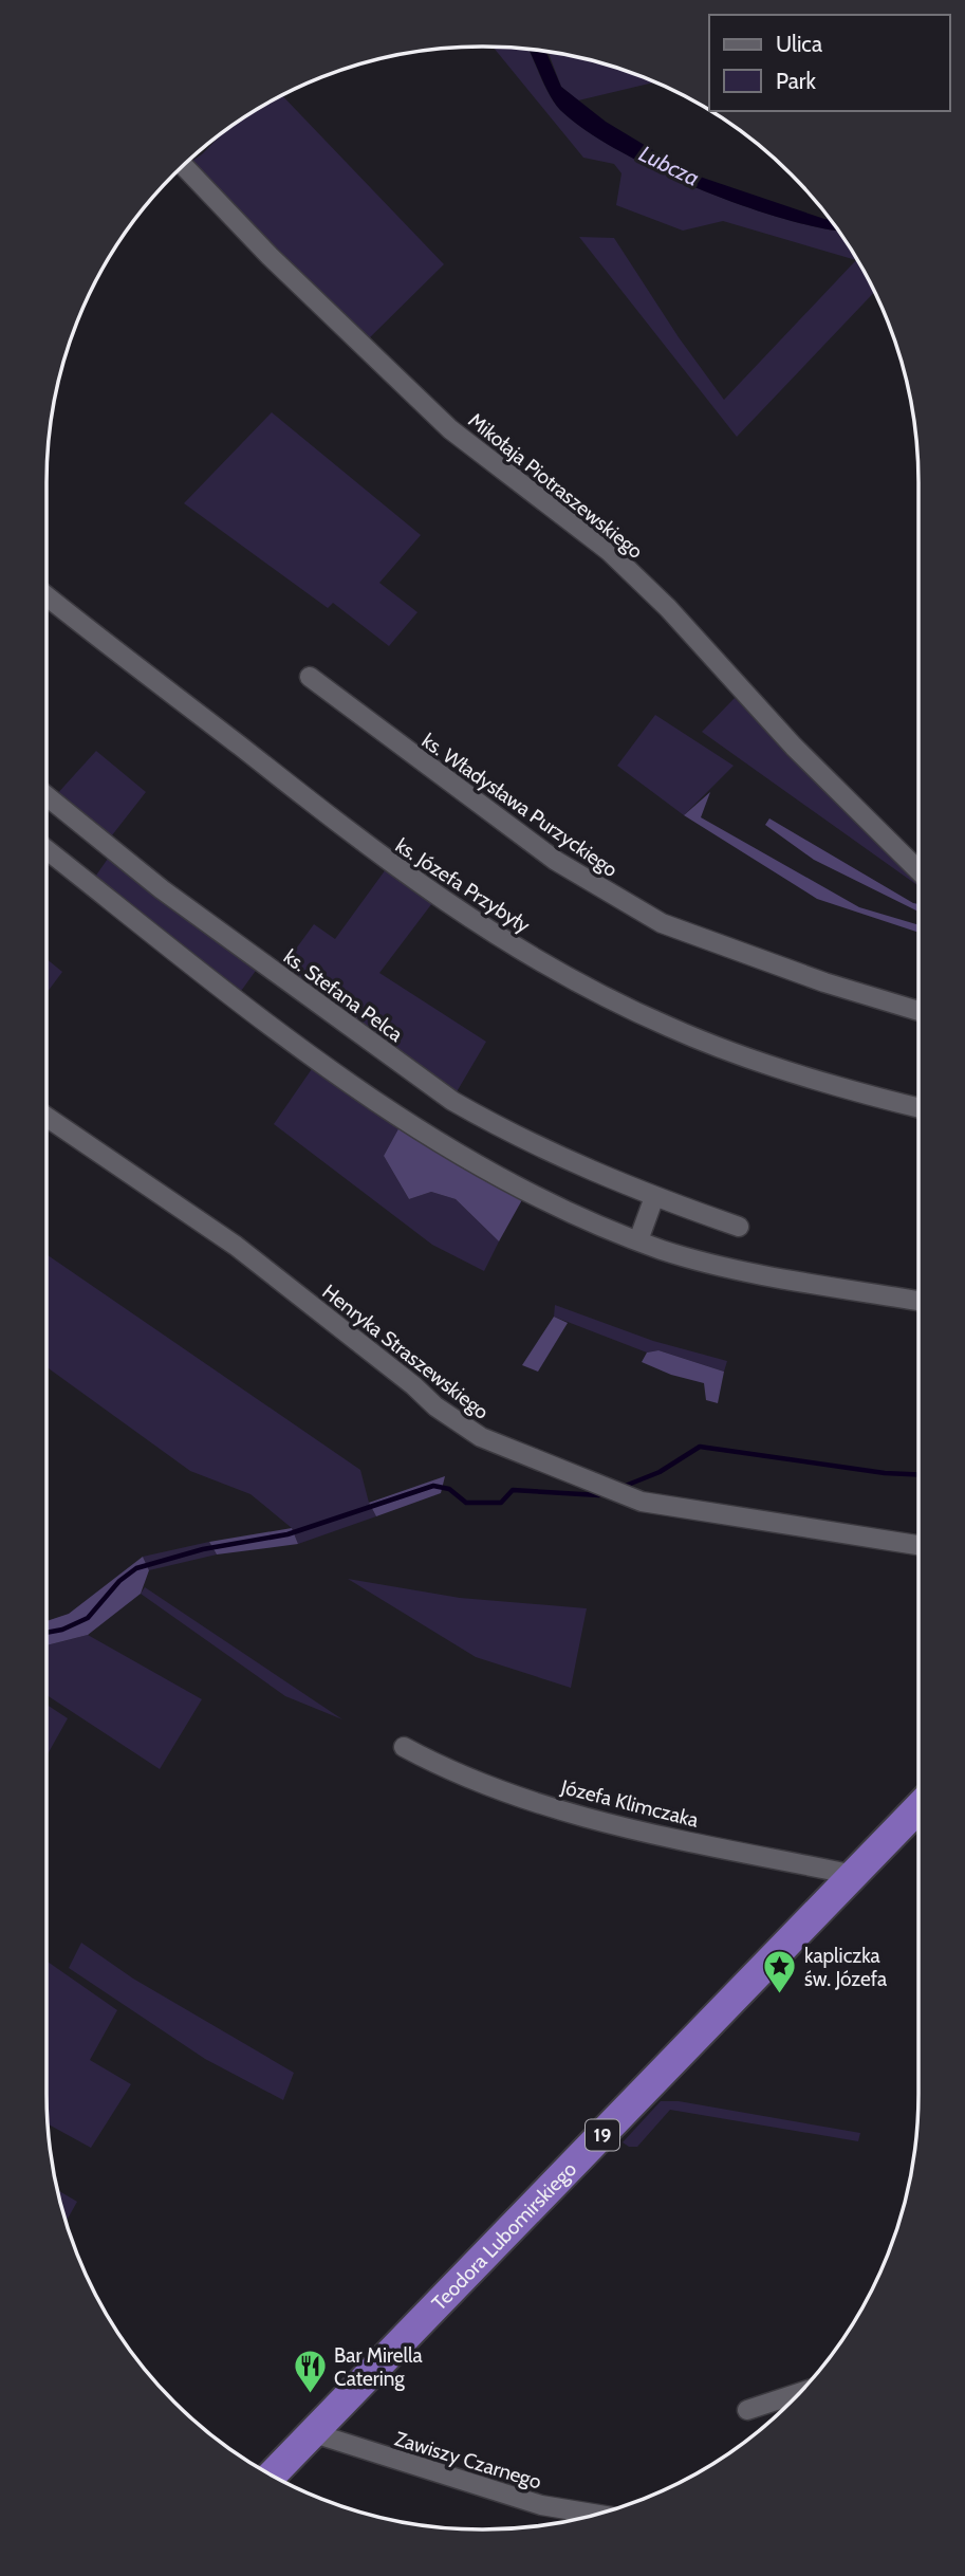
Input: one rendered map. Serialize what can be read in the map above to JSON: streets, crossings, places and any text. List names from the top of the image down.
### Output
{
  "streets": {
    "highway": ["19", "Teodora Lubomirskiego"],
    "street": [
      "Mikołaja Piotraszewskiego",
      "ks. Władysława Purzyckiego",
      "ks. Józefa Przybyły",
      "ks. Stefana Pelca",
      "Henryka Straszewskiego",
      "Józefa Klimczaka",
      "Zawiszy Czarnego"
    ]
  },
  "crossings": [
    ["Józefa Klimczaka", "Teodora Lubomirskiego"],
    ["Teodora Lubomirskiego", "Zawiszy Czarnego"]
  ],
  "water": ["Lubcza"],
  "places": {
    "place": ["kapliczka św. Józefa"],
    "restaurant": ["Bar Mirella Catering"]
  },
  "legend": ["Ulica", "Park"]
}
